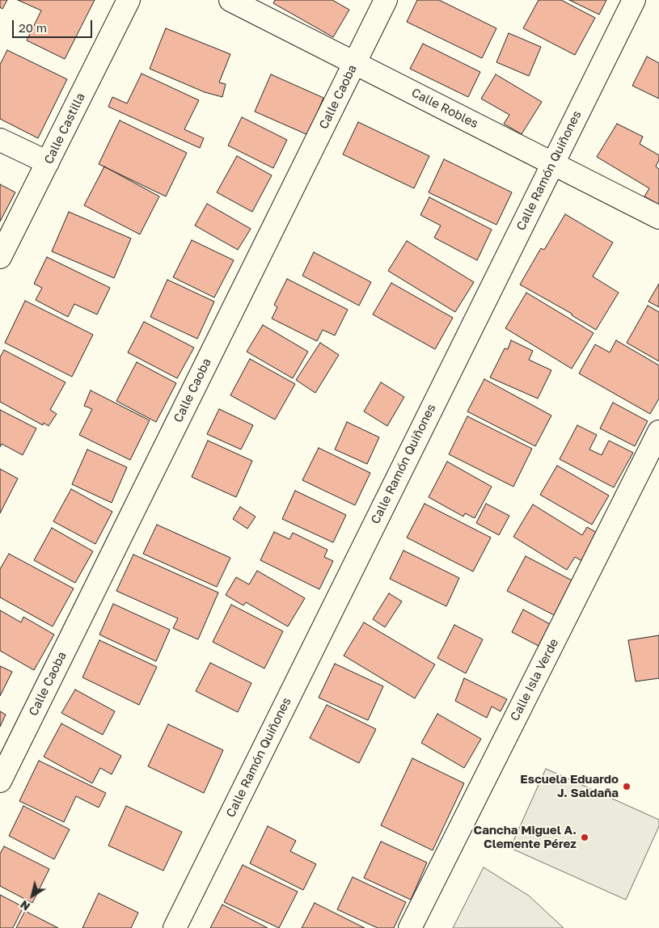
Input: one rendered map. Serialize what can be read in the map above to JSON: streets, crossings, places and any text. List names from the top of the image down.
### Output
{
  "streets": {
    "street": [
      "Calle Caoba",
      "Calle Robles",
      "Calle Castilla",
      "Calle Ramón Quiñones",
      "Calle Isla Verde"
    ]
  },
  "crossings": [
    ["Calle Caoba", "Calle Robles"],
    ["Calle Robles", "Calle Ramón Quiñones"]
  ],
  "places": ["Escuela Eduardo J. Saldaña", "Cancha Miguel A. Clemente Pérez"],
  "scale_bar": "20 m",
  "north": "bottom left"
}
